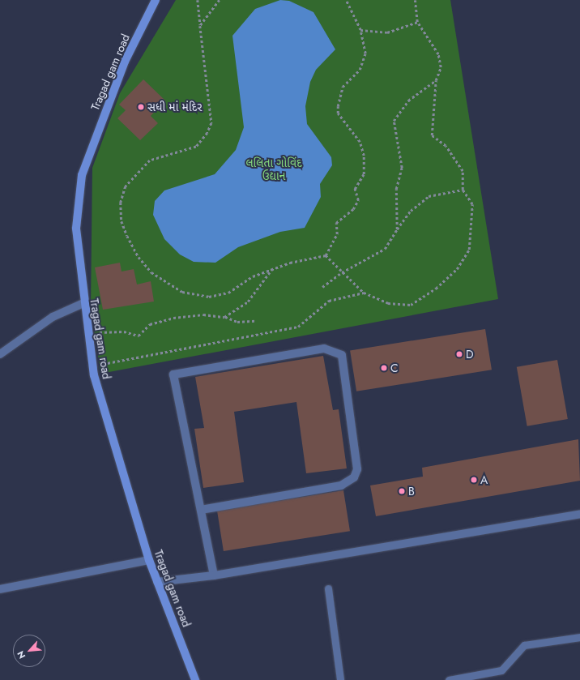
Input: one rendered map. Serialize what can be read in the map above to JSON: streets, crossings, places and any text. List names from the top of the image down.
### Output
{
  "streets": {
    "street": ["Tragad gam road"]
  },
  "parks": ["લલિતા ગોવિંદ ઉદ્યાન"],
  "places": [
    "સધી માં મંદિર",
    "D",
    "C",
    "A",
    "B"
  ],
  "north": "bottom left"
}
